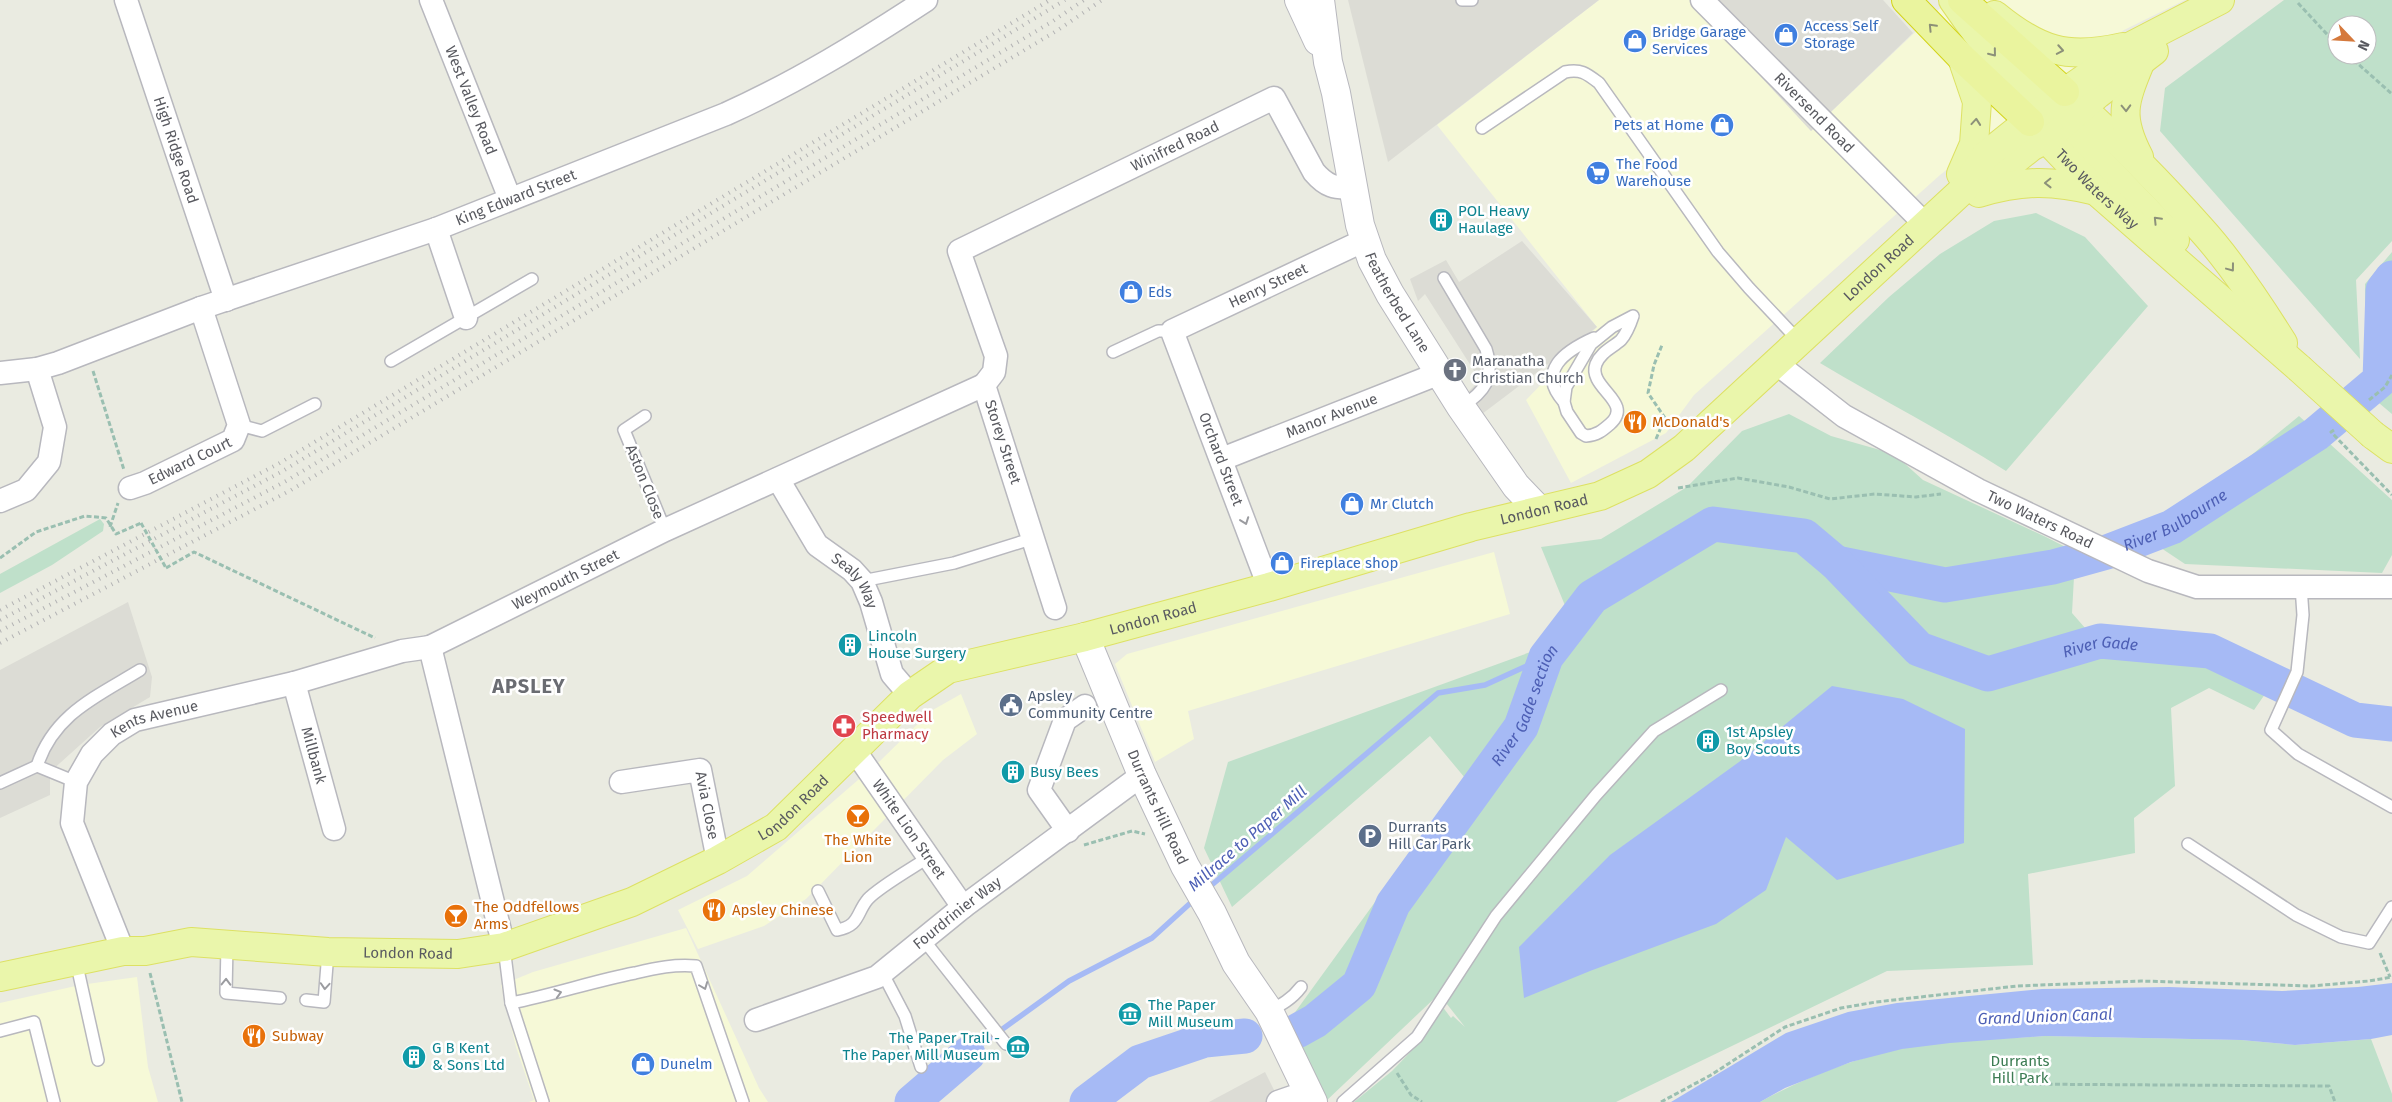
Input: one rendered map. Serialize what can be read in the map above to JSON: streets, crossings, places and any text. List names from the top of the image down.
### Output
{
  "streets": {
    "highway": ["Two Waters Way"],
    "main road": ["London Road"],
    "street": [
      "West Valley Road",
      "Riversend Road",
      "Winifred Road",
      "High Ridge Road",
      "King Edward Street",
      "Henry Street",
      "Featherbed Lane",
      "Manor Avenue",
      "Storey Street",
      "Edward Court",
      "Orchard Street",
      "Two Waters Road",
      "Weymouth Street",
      "Sealy Way",
      "Kents Avenue",
      "Millbank",
      "Durrants Hill Road",
      "Avia Close",
      "White Lion Street",
      "Fourdrinier Way"
    ],
    "lane": ["Aston Close"]
  },
  "crossings": [
    ["West Valley Road", "King Edward Street"],
    ["Riversend Road", "London Road"],
    ["Winifred Road", "Featherbed Lane"],
    ["Winifred Road", "Storey Street"],
    ["High Ridge Road", "King Edward Street"],
    ["Two Waters Way", "London Road"],
    ["King Edward Street", "Edward Court"],
    ["London Road", "Featherbed Lane"],
    ["London Road", "Orchard Street"],
    ["London Road", "Two Waters Road"],
    ["London Road", "Sealy Way"],
    ["London Road", "Kents Avenue"],
    ["London Road", "Durrants Hill Road"],
    ["London Road", "Avia Close"],
    ["London Road", "White Lion Street"],
    ["Henry Street", "Featherbed Lane"],
    ["Henry Street", "Orchard Street"],
    ["Featherbed Lane", "Manor Avenue"],
    ["Manor Avenue", "Orchard Street"],
    ["Storey Street", "Weymouth Street"],
    ["Aston Close", "Weymouth Street"],
    ["Weymouth Street", "Sealy Way"],
    ["Weymouth Street", "Kents Avenue"],
    ["Kents Avenue", "Millbank"],
    ["Durrants Hill Road", "Fourdrinier Way"],
    ["White Lion Street", "Fourdrinier Way"]
  ],
  "one_way": ["Orchard Street"],
  "districts": ["APSLEY"],
  "water": [
    "River Bulbourne",
    "River Gade",
    "River Gade section",
    "Millrace to Paper Mill",
    "Grand Union Canal"
  ],
  "parks": ["Durrants Hill Park"],
  "places": {
    "shop": [
      "Access Self Storage",
      "Bridge Garage Services",
      "Pets at Home",
      "Eds",
      "Mr Clutch",
      "Fireplace shop",
      "Dunelm"
    ],
    "supermarket": ["The Food Warehouse"],
    "building": [
      "POL Heavy Haulage",
      "Lincoln House Surgery",
      "1st Apsley Boy Scouts",
      "Busy Bees",
      "G B Kent & Sons Ltd"
    ],
    "church": ["Maranatha Christian Church"],
    "restaurant": ["McDonald's", "Apsley Chinese", "Subway"],
    "public building": ["Apsley Community Centre"],
    "pharmacy": ["Speedwell Pharmacy"],
    "bar": ["The White Lion", "The Oddfellows Arms"],
    "parking": ["Durrants Hill Car Park"],
    "museum": ["The Paper Mill Museum", "The Paper Trail - The Paper Mill Museum"]
  },
  "north": "bottom right"
}
